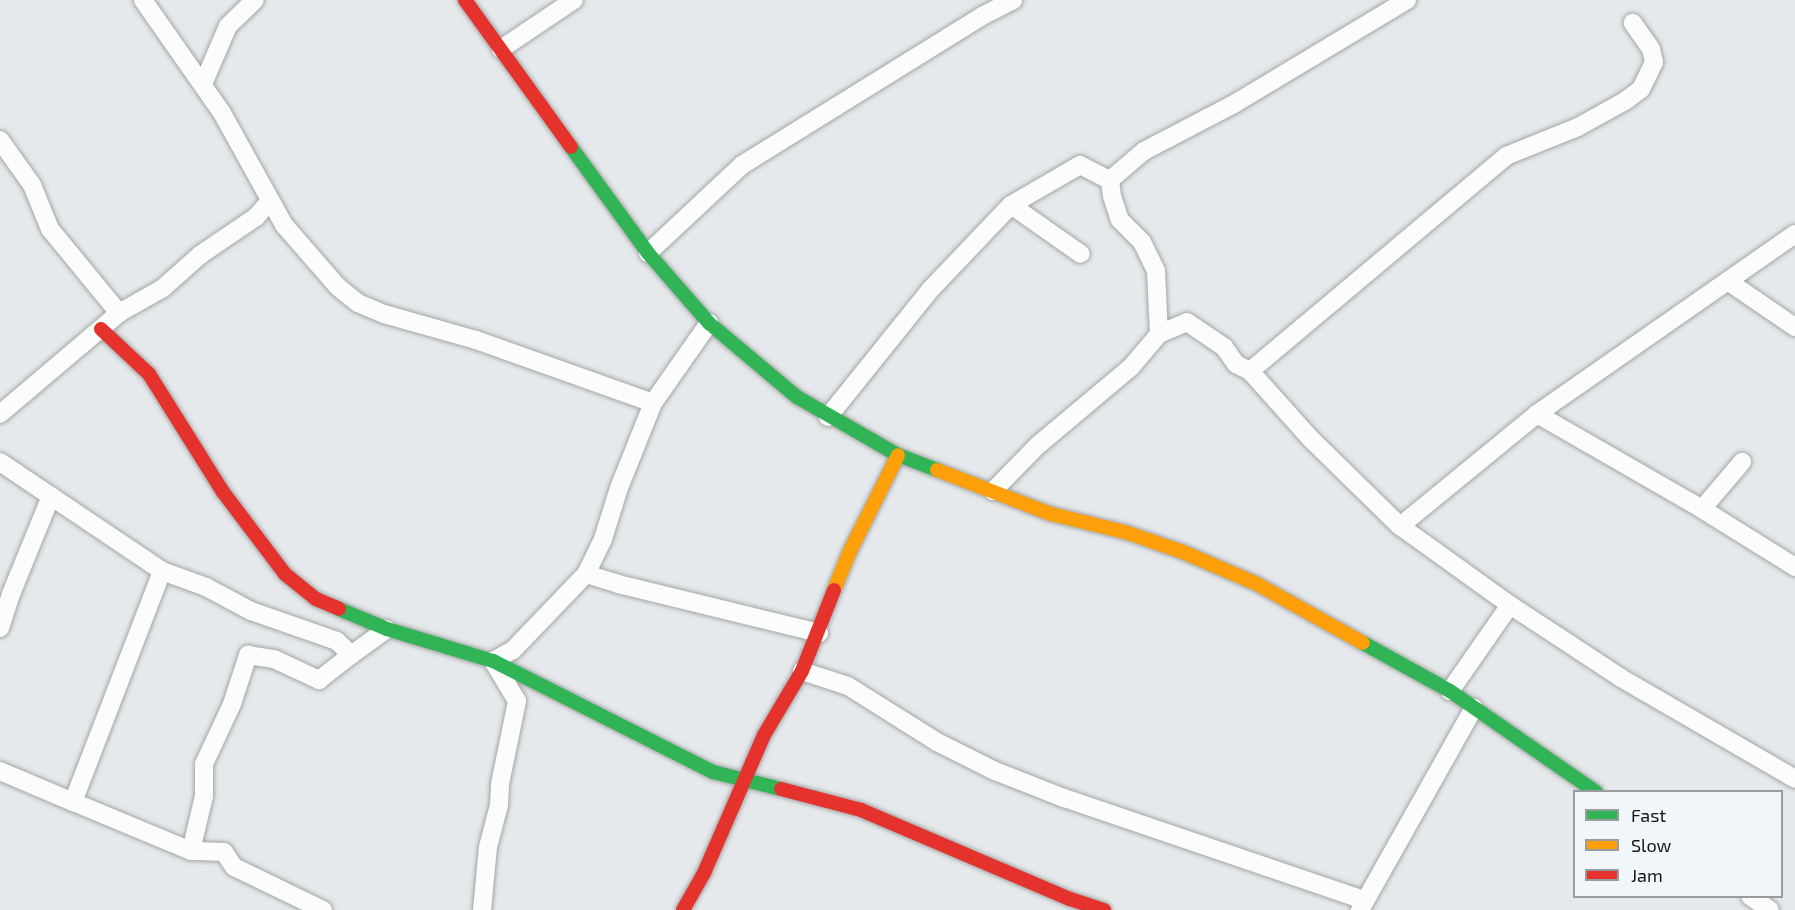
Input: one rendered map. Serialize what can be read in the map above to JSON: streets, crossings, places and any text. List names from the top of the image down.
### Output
{
  "legend": ["Fast", "Slow", "Jam"]
}
